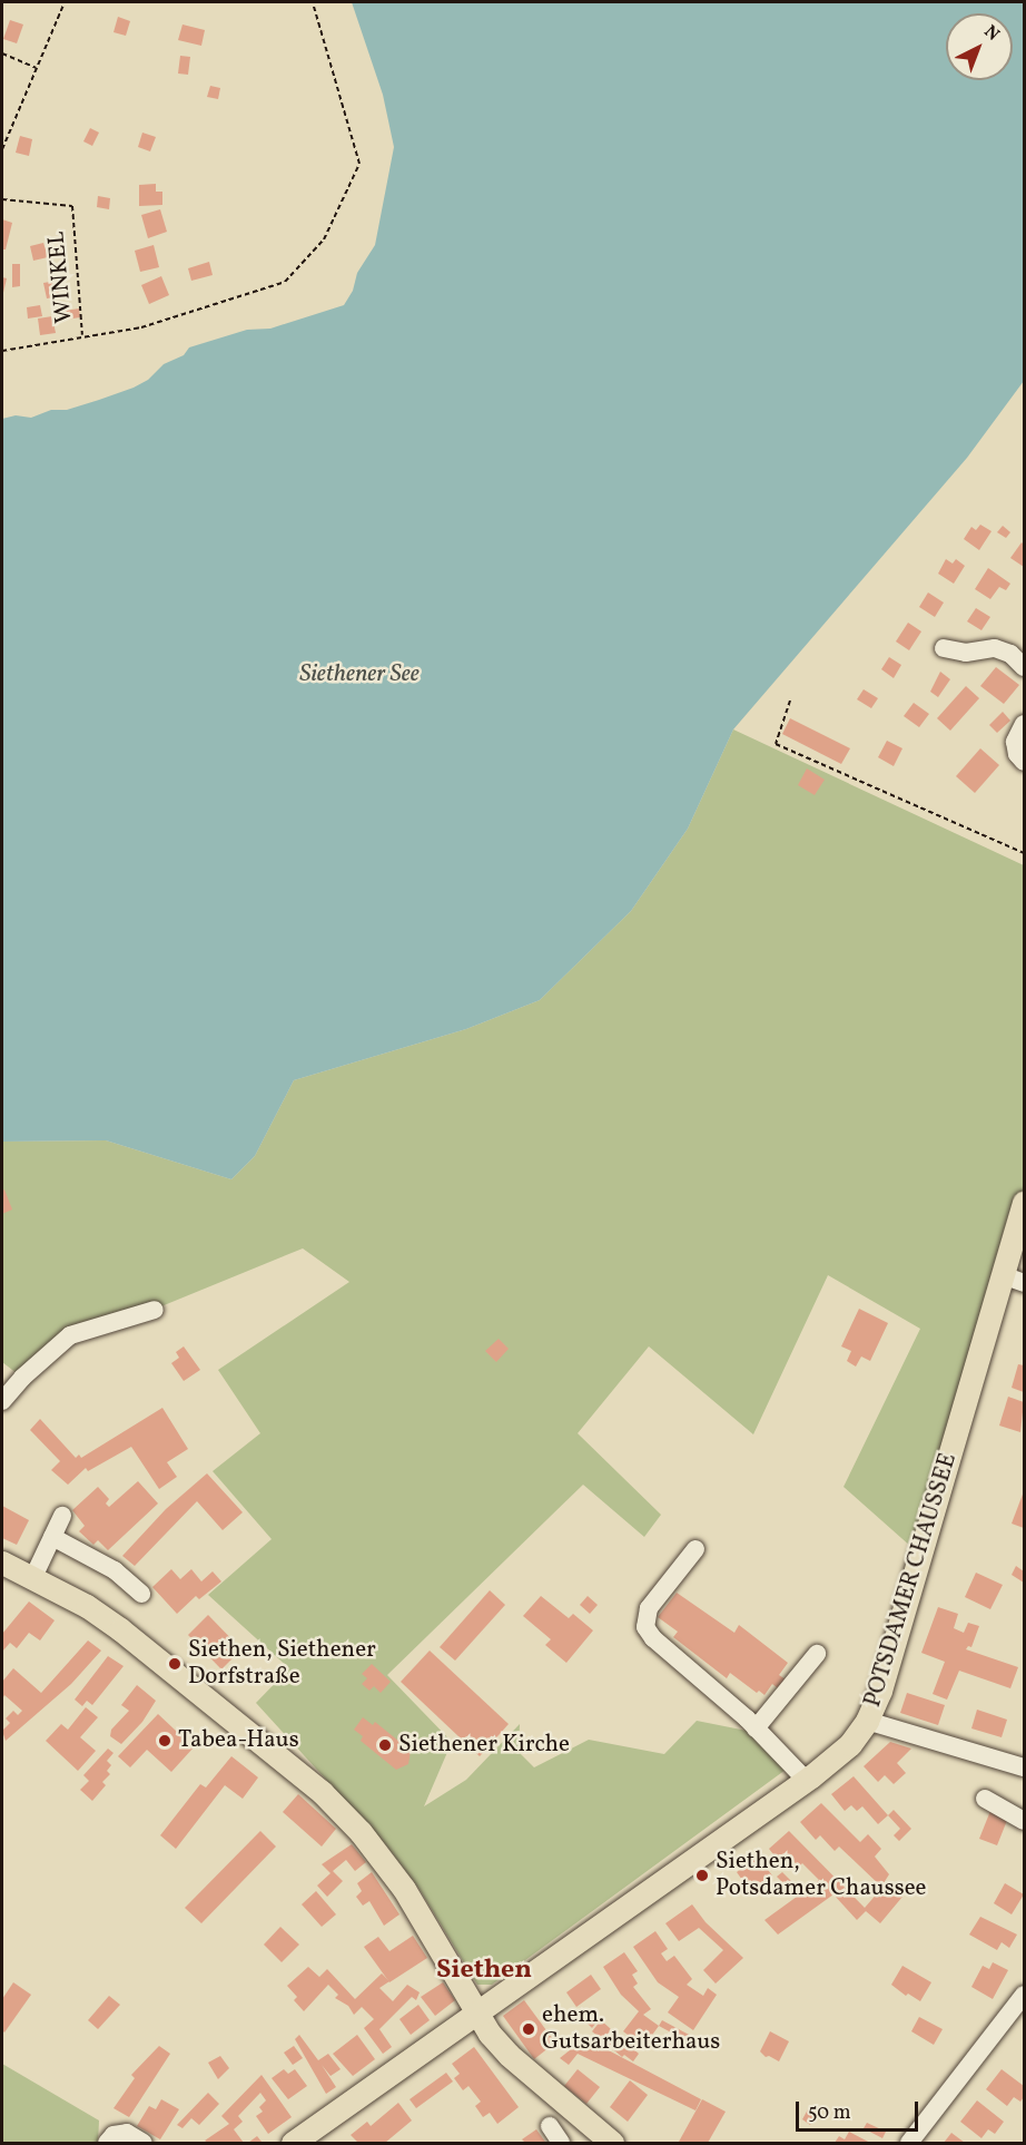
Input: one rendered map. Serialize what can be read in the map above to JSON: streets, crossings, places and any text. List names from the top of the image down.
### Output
{
  "streets": {
    "main road": ["POTSDAMER CHAUSSEE"],
    "path": ["WINKEL"]
  },
  "districts": ["Siethen"],
  "water": ["Siethener See"],
  "places": [
    "Siethen, Siethener Dorfstraße",
    "Tabea-Haus",
    "Siethener Kirche",
    "Siethen, Potsdamer Chaussee",
    "ehem. Gutsarbeiterhaus"
  ],
  "scale_bar": "50 m",
  "north": "top right"
}
